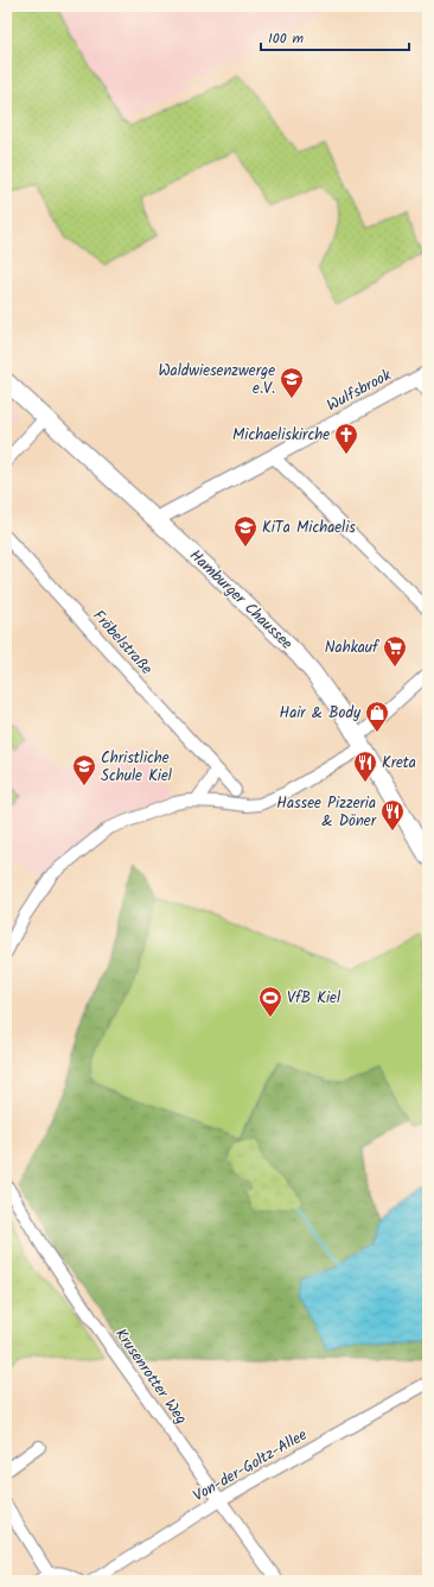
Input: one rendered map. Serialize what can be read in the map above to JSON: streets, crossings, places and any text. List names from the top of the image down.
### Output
{
  "streets": {
    "main road": ["Hamburger Chaussee"],
    "street": [
      "Wulfsbrook",
      "Fröbelstraße",
      "Krusenrotter Weg",
      "Von-der-Goltz-Allee"
    ]
  },
  "crossings": [
    ["Wulfsbrook", "Hamburger Chaussee"],
    ["Krusenrotter Weg", "Von-der-Goltz-Allee"]
  ],
  "places": {
    "school or university": ["Waldwiesenzwerge e.V.", "KiTa Michaelis", "Christliche Schule Kiel"],
    "church": ["Michaeliskirche"],
    "supermarket": ["Nahkauf"],
    "shop": ["Hair & Body"],
    "restaurant": ["Kreta", "Hassee Pizzeria & Döner"],
    "sports": ["VfB Kiel"]
  },
  "scale_bar": "100 m"
}
